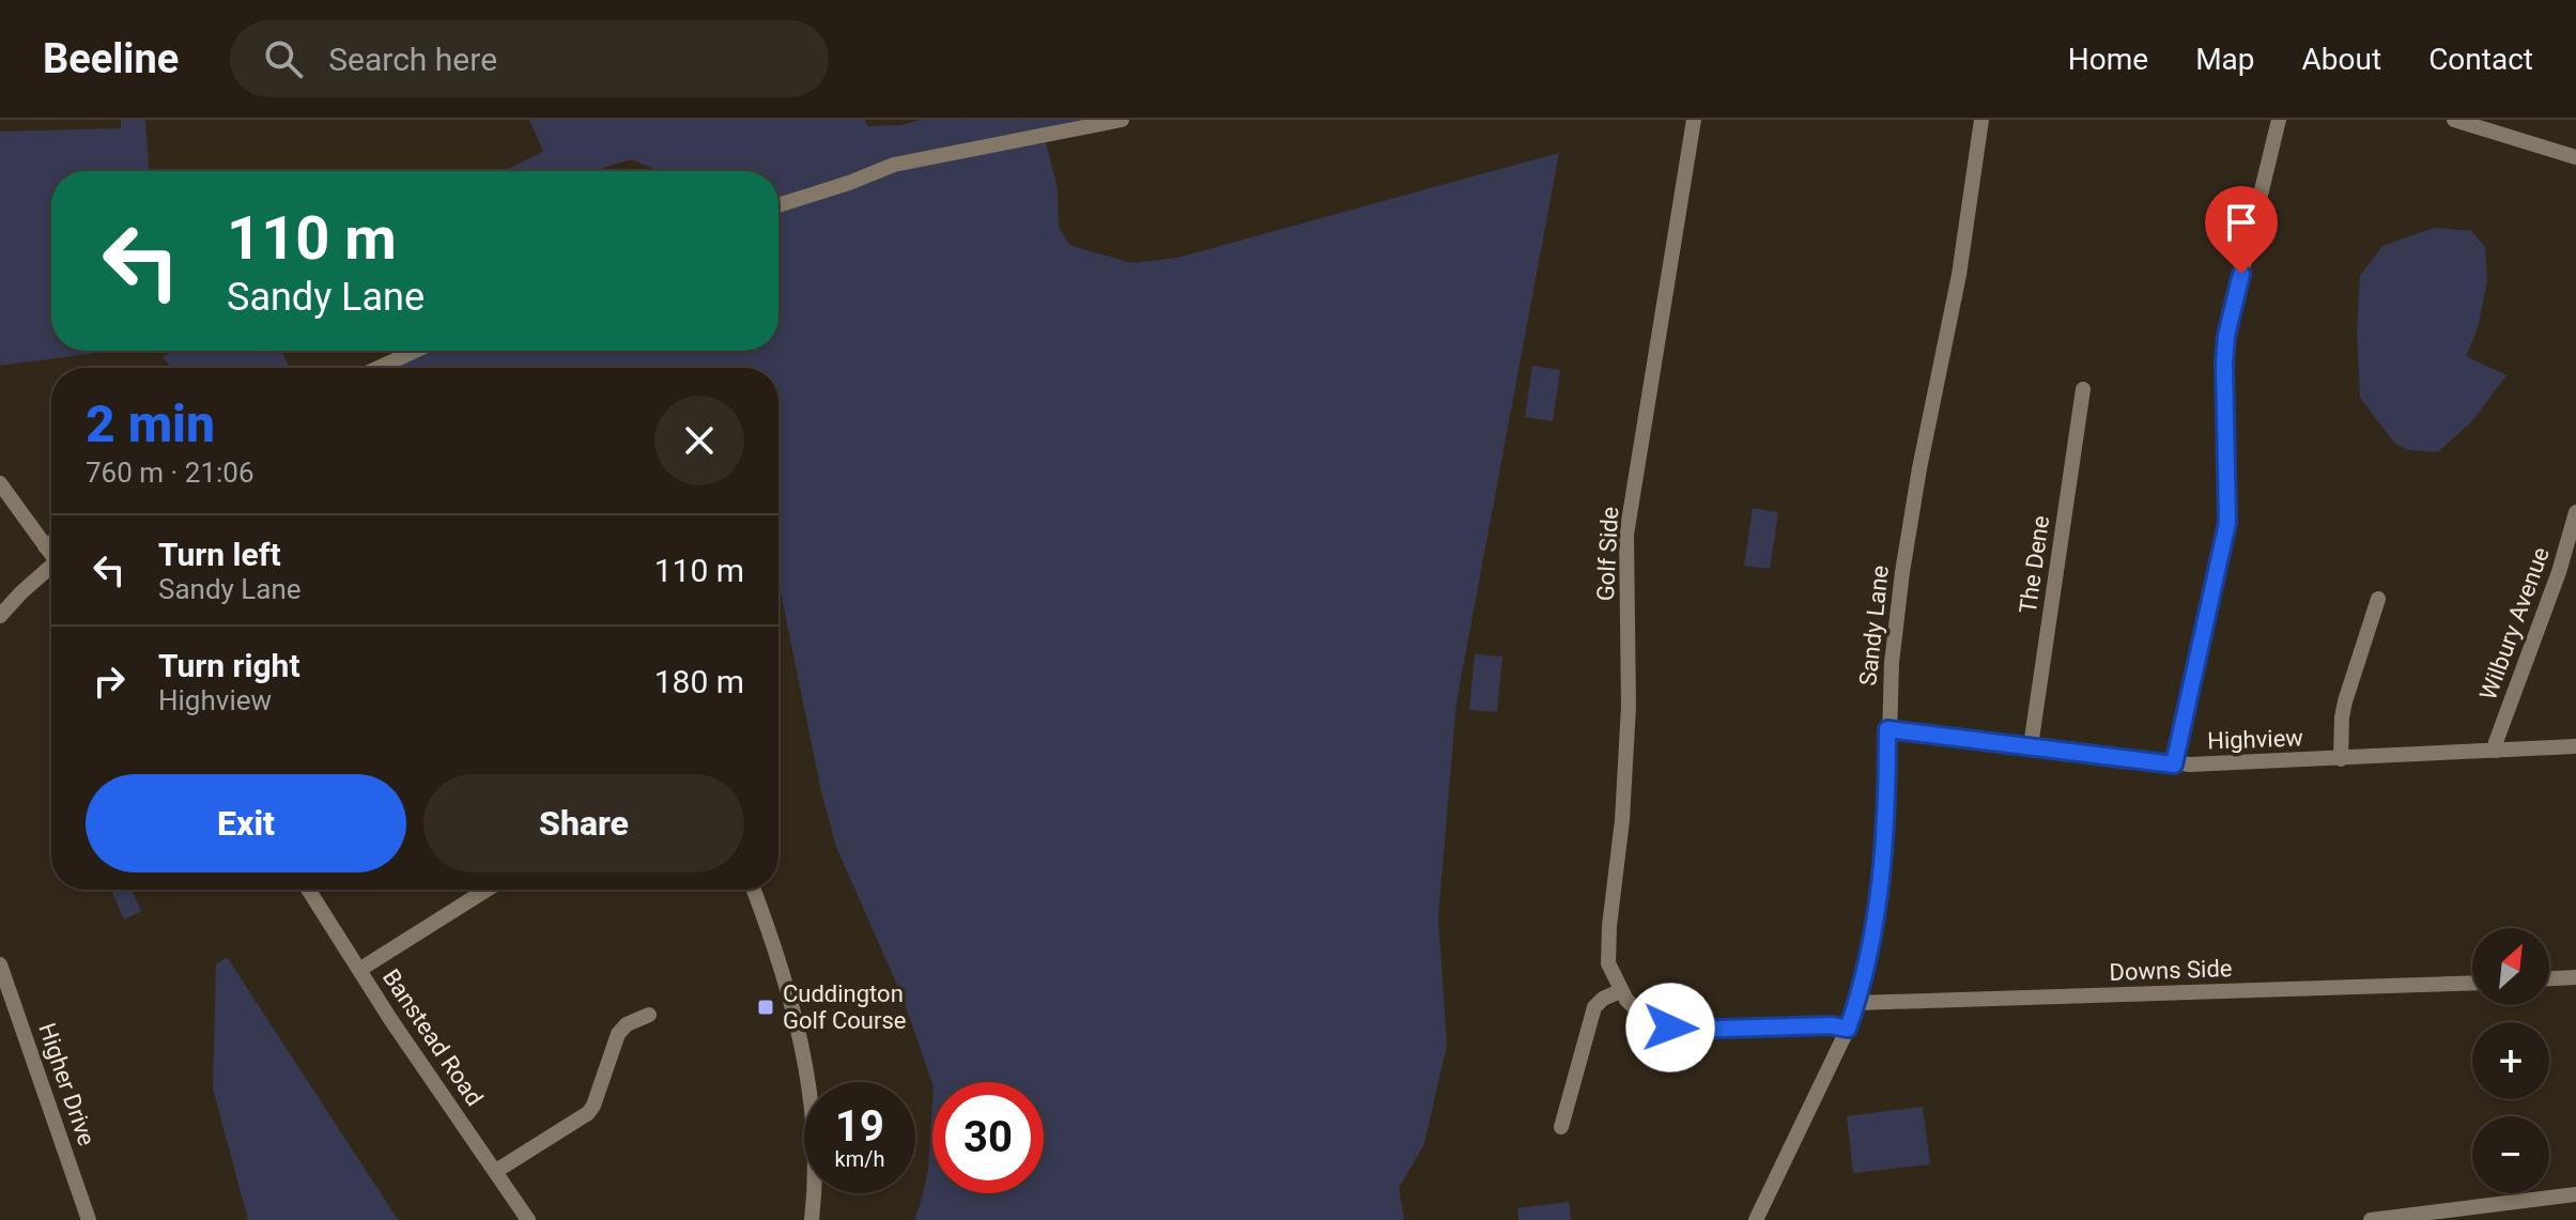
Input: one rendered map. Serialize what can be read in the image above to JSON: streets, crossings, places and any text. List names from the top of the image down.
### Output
{
  "streets": {
    "street": [
      "Golf Side",
      "The Dene",
      "Wilbury Avenue",
      "Sandy Lane",
      "Highview",
      "Downs Side",
      "Banstead Road",
      "Higher Drive"
    ]
  },
  "crossings": [
    ["The Dene", "Highview"],
    ["Wilbury Avenue", "Highview"],
    ["Sandy Lane", "Highview"],
    ["Sandy Lane", "Downs Side"]
  ],
  "places": {
    "transit": ["Cuddington Golf Course"]
  },
  "north": "top right",
  "page": {
    "header": "Beeline",
    "search": "Search here",
    "nav": [
      "Home",
      "Map",
      "About",
      "Contact"
    ],
    "turn": ["110 m", "Sandy Lane"],
    "heading": ["2 min", "760 m · 21:06"],
    "list": [
      {
        "name": "Turn left",
        "note": "Sandy Lane",
        "value": "110 m"
      },
      {
        "name": "Turn right",
        "note": "Highview",
        "value": "180 m"
      }
    ],
    "buttons": ["Exit", "Share"],
    "map_buttons": ["+", "−"],
    "speed": "19 km/h",
    "limit": "30"
  }
}
